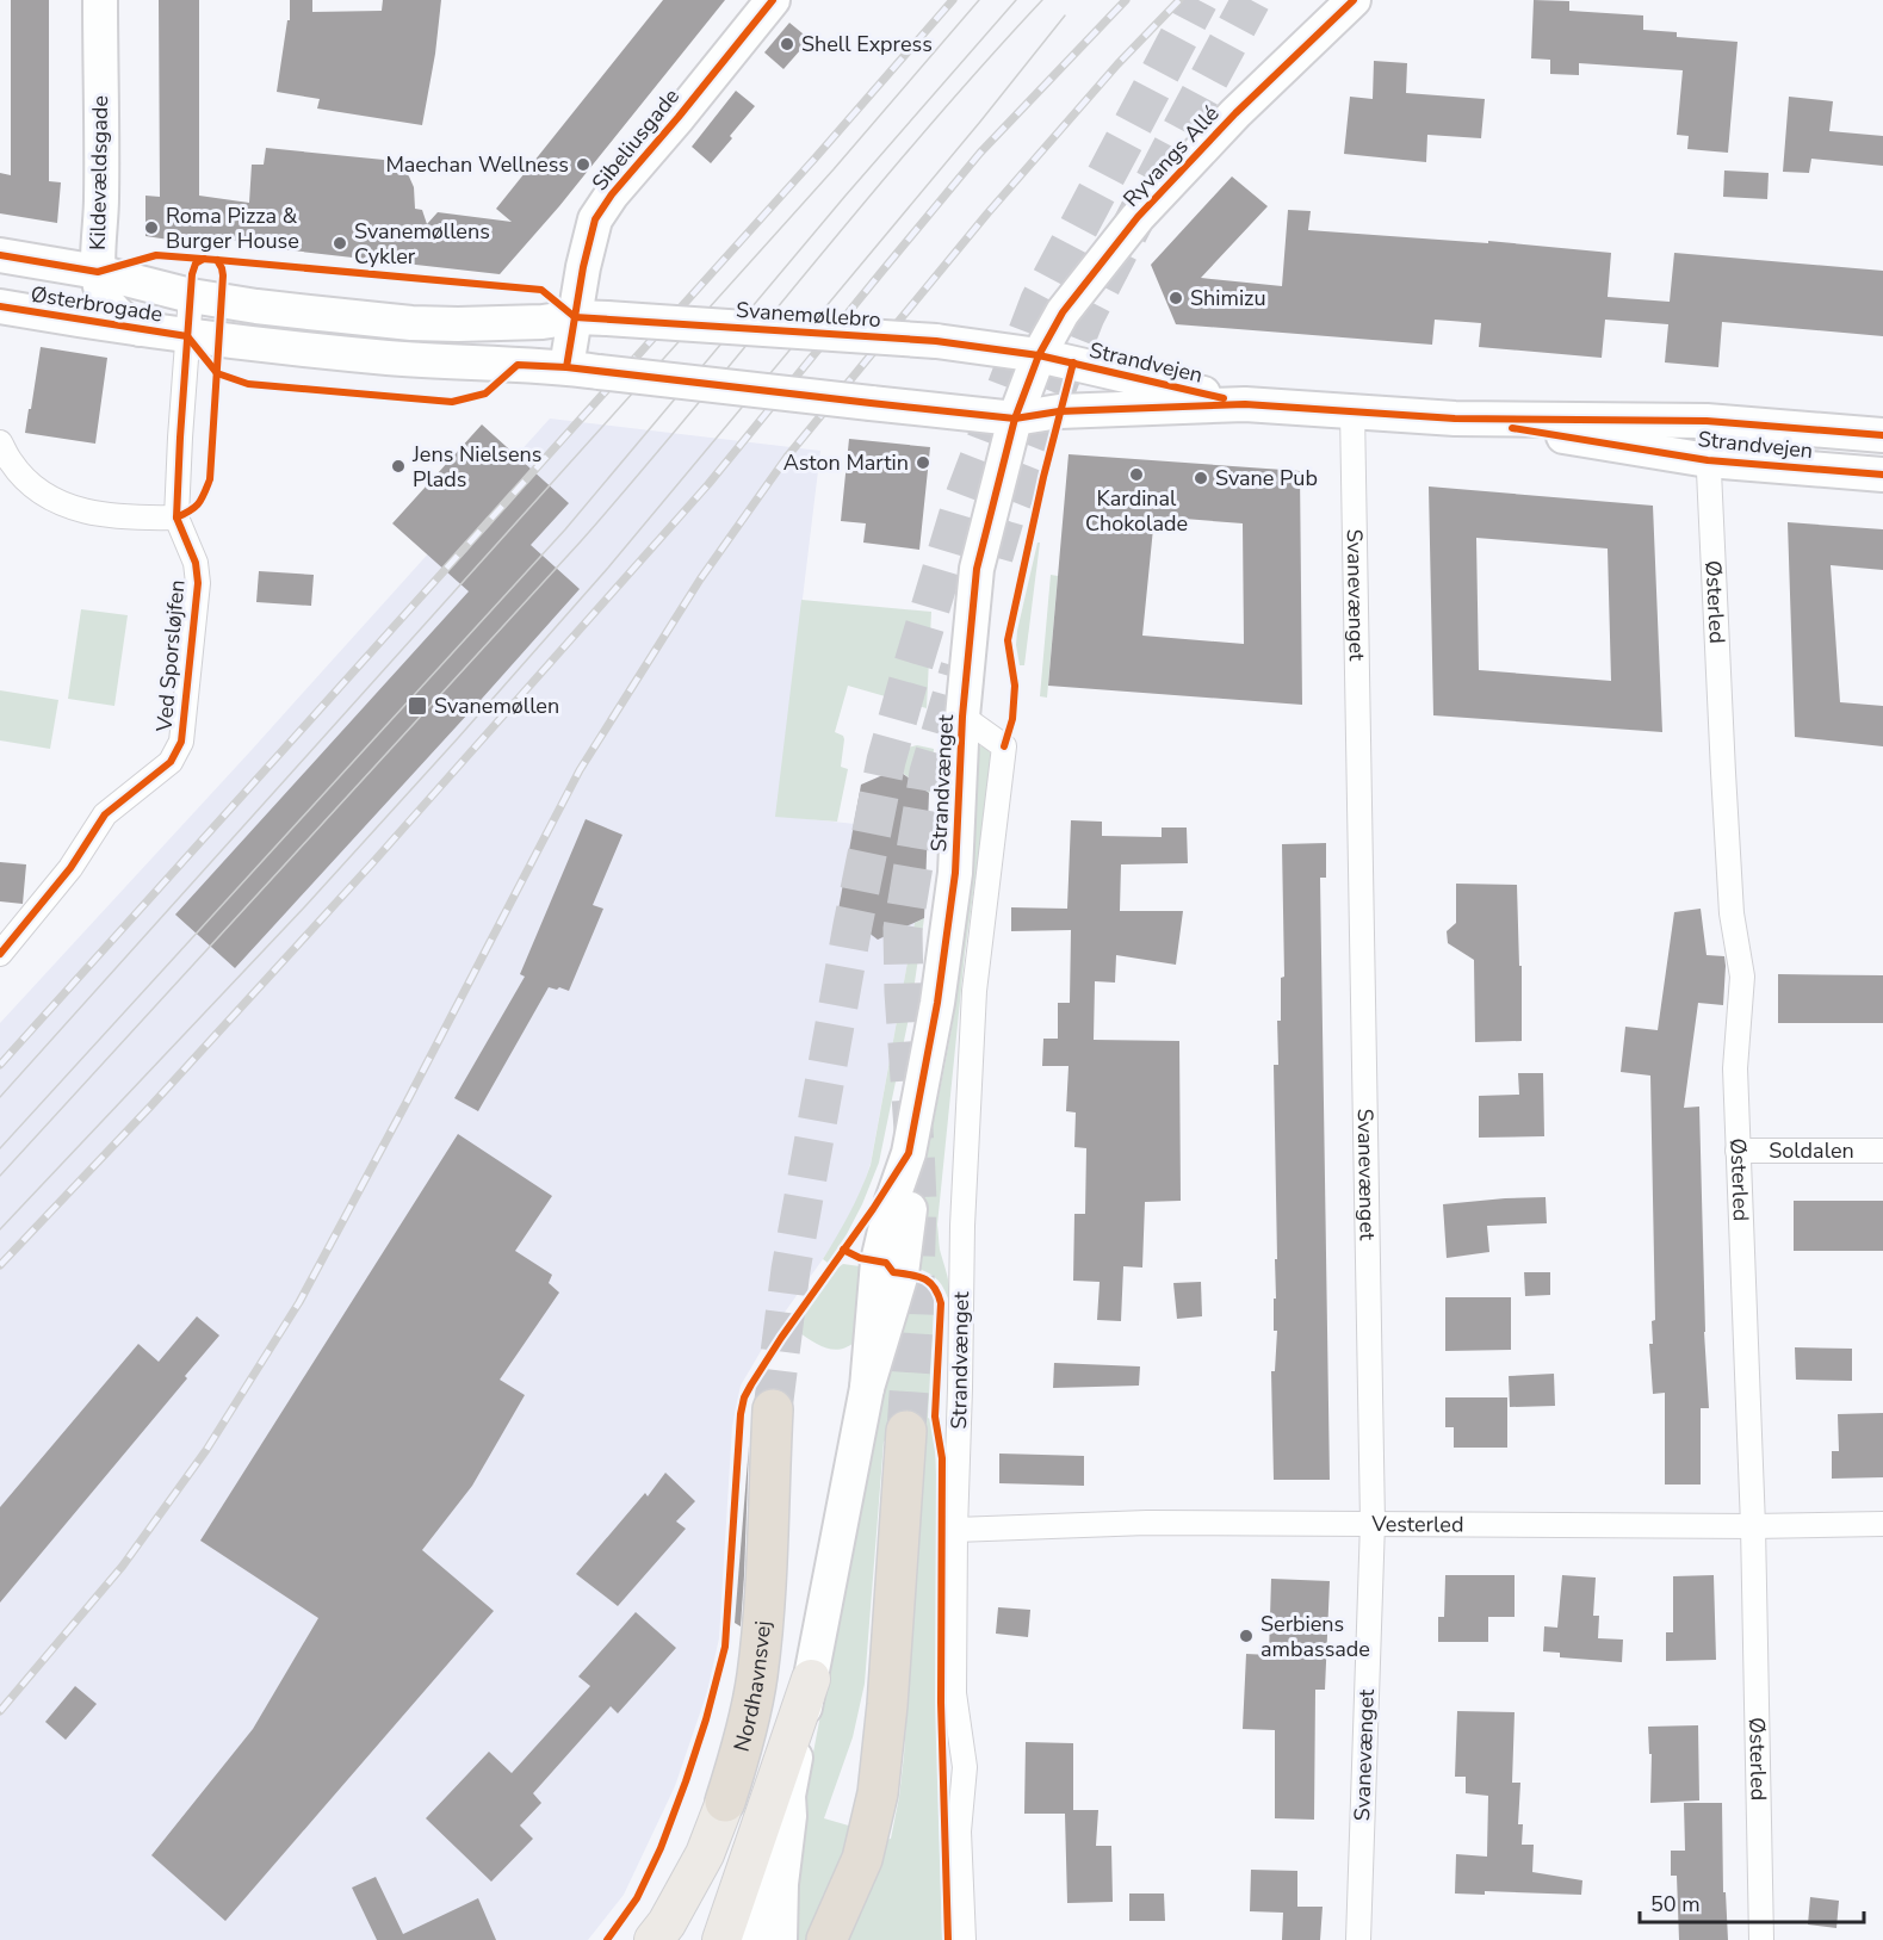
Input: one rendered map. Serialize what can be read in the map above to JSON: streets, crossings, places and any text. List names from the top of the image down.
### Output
{
  "streets": {
    "highway": ["Nordhavnsvej"],
    "street": [
      "Sibeliusgade",
      "Ryvangs Allé",
      "Kildevældsgade",
      "Østerbrogade",
      "Svanemøllebro",
      "Strandvejen",
      "Svanevænget",
      "Østerled",
      "Ved Sporsløjfen",
      "Strandvænget",
      "Soldalen",
      "Vesterled"
    ]
  },
  "crossings": [
    ["Sibeliusgade", "Østerbrogade"],
    ["Sibeliusgade", "Svanemøllebro"],
    ["Ryvangs Allé", "Svanemøllebro"],
    ["Ryvangs Allé", "Strandvejen"],
    ["Ryvangs Allé", "Strandvænget"],
    ["Kildevældsgade", "Østerbrogade"],
    ["Østerbrogade", "Svanemøllebro"],
    ["Østerbrogade", "Ved Sporsløjfen"],
    ["Svanemøllebro", "Strandvejen"],
    ["Strandvejen", "Svanevænget"],
    ["Strandvejen", "Østerled"],
    ["Strandvejen", "Strandvænget"],
    ["Svanevænget", "Vesterled"],
    ["Østerled", "Soldalen"],
    ["Østerled", "Vesterled"],
    ["Strandvænget", "Vesterled"]
  ],
  "places": {
    "other": [
      "Shell Express",
      "Maechan Wellness",
      "Roma Pizza & Burger House",
      "Svanemøllens Cykler",
      "Shimizu",
      "Aston Martin",
      "Jens Nielsens Plads",
      "Kardinal Chokolade",
      "Svane Pub",
      "Serbiens ambassade"
    ],
    "transit": ["Svanemøllen"]
  },
  "scale_bar": "50 m"
}
